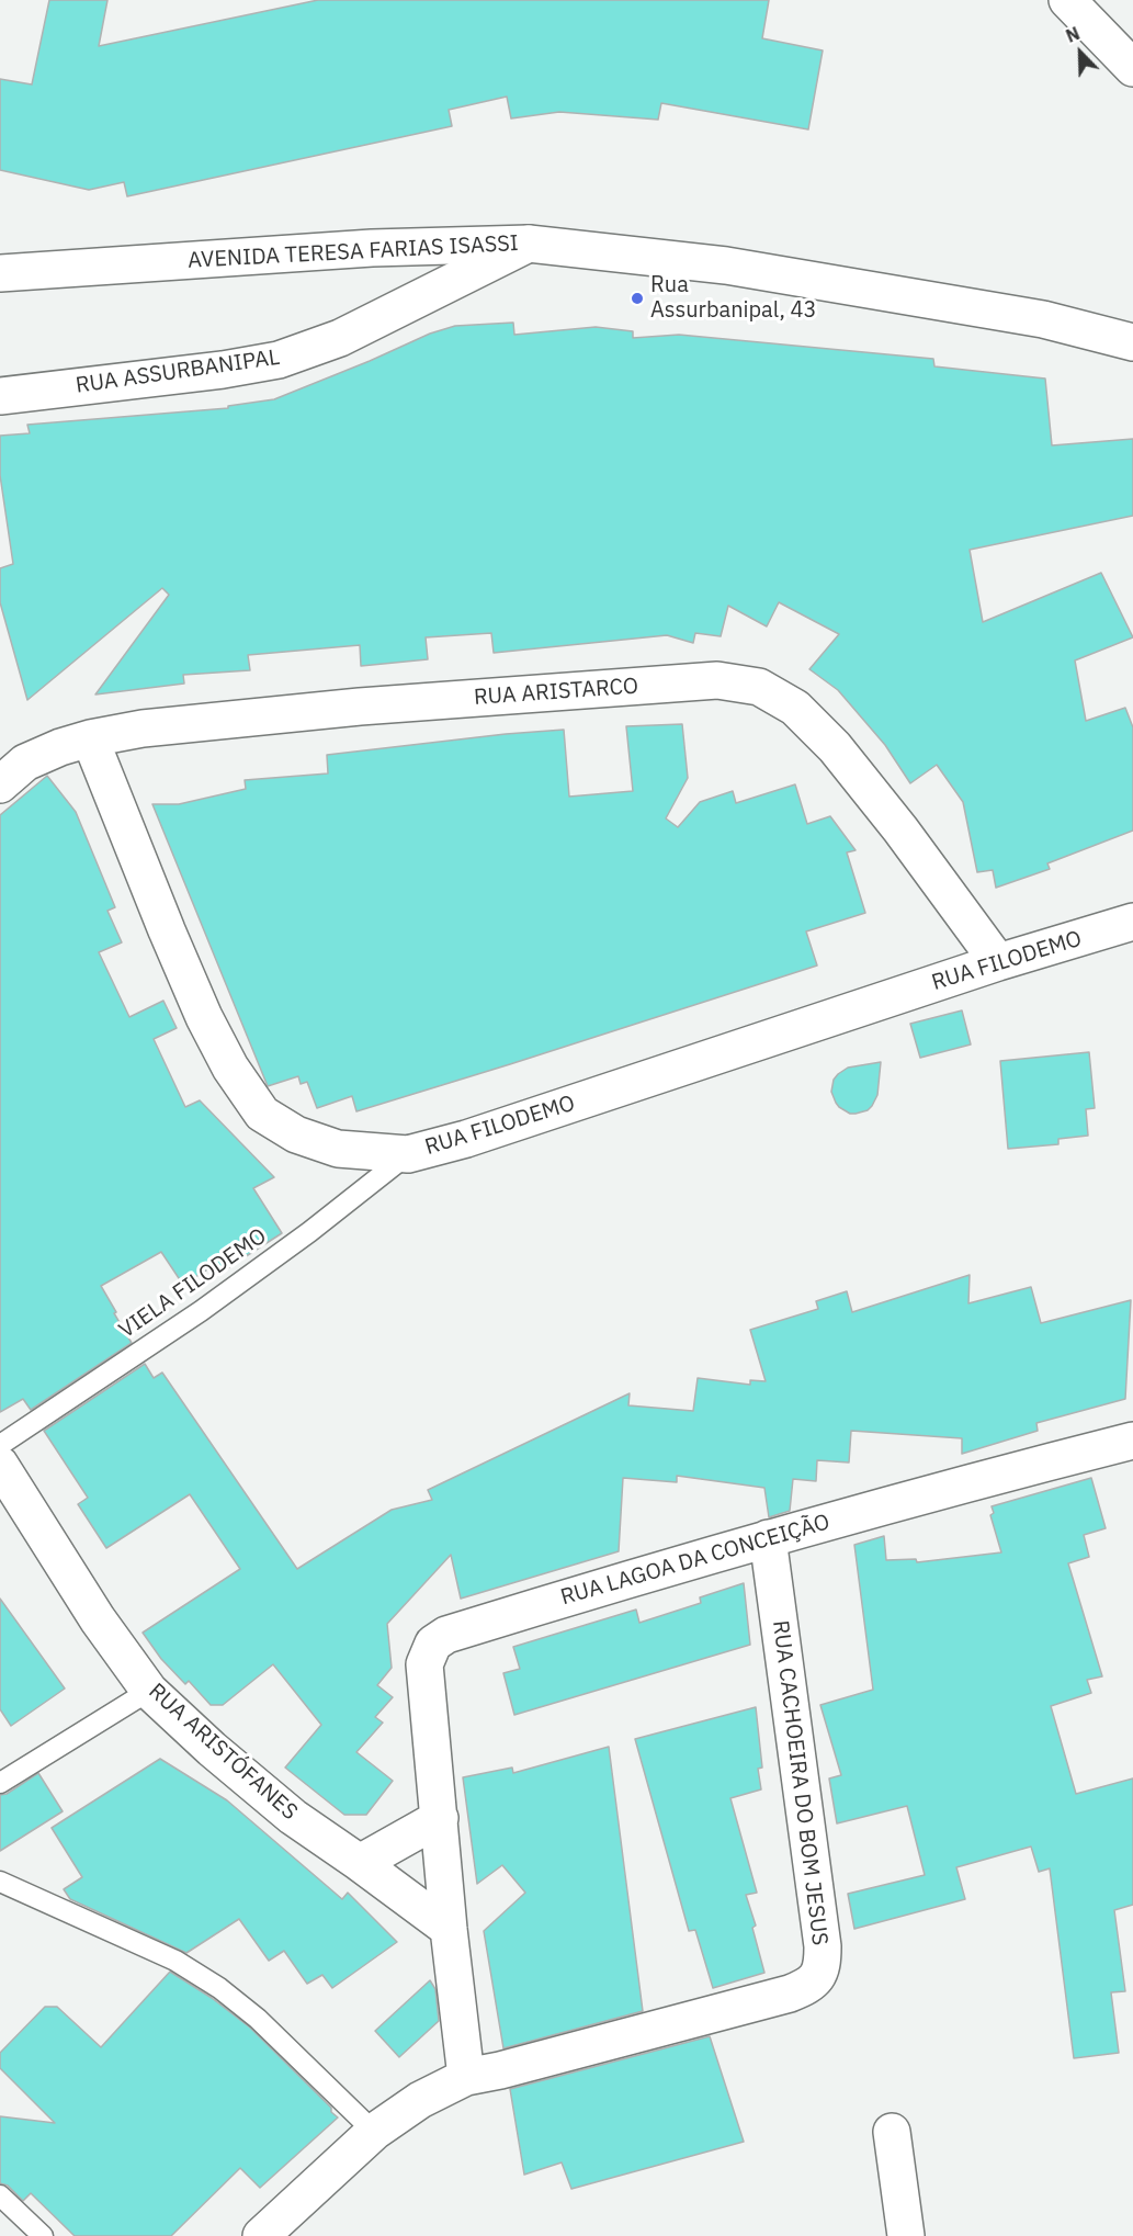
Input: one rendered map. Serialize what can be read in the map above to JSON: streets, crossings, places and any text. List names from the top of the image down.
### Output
{
  "streets": {
    "street": [
      "AVENIDA TERESA FARIAS ISASSI",
      "RUA ASSURBANIPAL",
      "RUA ARISTARCO",
      "RUA FILODEMO",
      "RUA LAGOA DA CONCEIÇÃO",
      "RUA ARISTÓFANES",
      "RUA CACHOEIRA DO BOM JESUS"
    ],
    "lane": ["VIELA FILODEMO"]
  },
  "crossings": [
    ["AVENIDA TERESA FARIAS ISASSI", "RUA ASSURBANIPAL"],
    ["RUA ARISTARCO", "RUA FILODEMO"],
    ["RUA FILODEMO", "VIELA FILODEMO"],
    ["RUA LAGOA DA CONCEIÇÃO", "RUA ARISTÓFANES"],
    ["RUA LAGOA DA CONCEIÇÃO", "RUA CACHOEIRA DO BOM JESUS"]
  ],
  "places": ["Rua Assurbanipal, 43"],
  "north": "top left"
}
